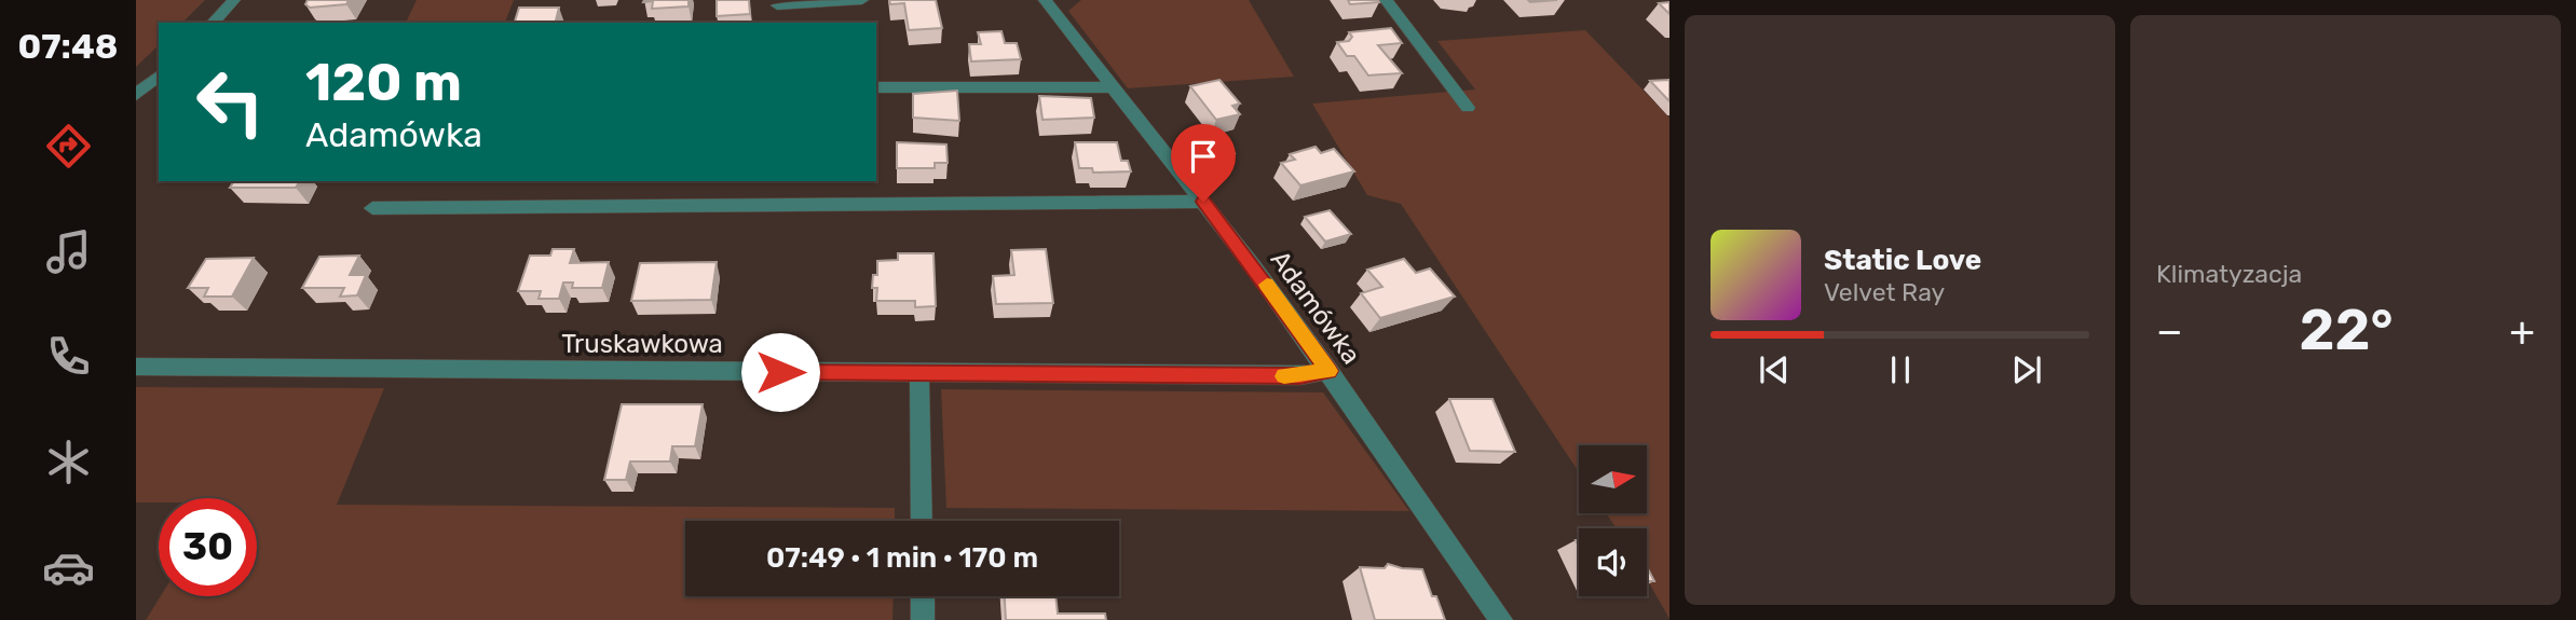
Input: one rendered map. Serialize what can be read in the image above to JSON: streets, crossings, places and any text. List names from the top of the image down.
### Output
{
  "streets": {
    "street": ["Adamówka", "Truskawkowa"]
  },
  "crossings": [
    ["Adamówka", "Truskawkowa"]
  ],
  "north": "right",
  "page": {
    "tabs": "07:48",
    "tile": "Klimatyzacja",
    "turn": ["120 m", "Adamówka"],
    "song": ["Static Love", "Velvet Ray"],
    "heat": ["−", "22°", "+"],
    "limit": "30",
    "trip": "07:49 · 1 min · 170 m"
  }
}
